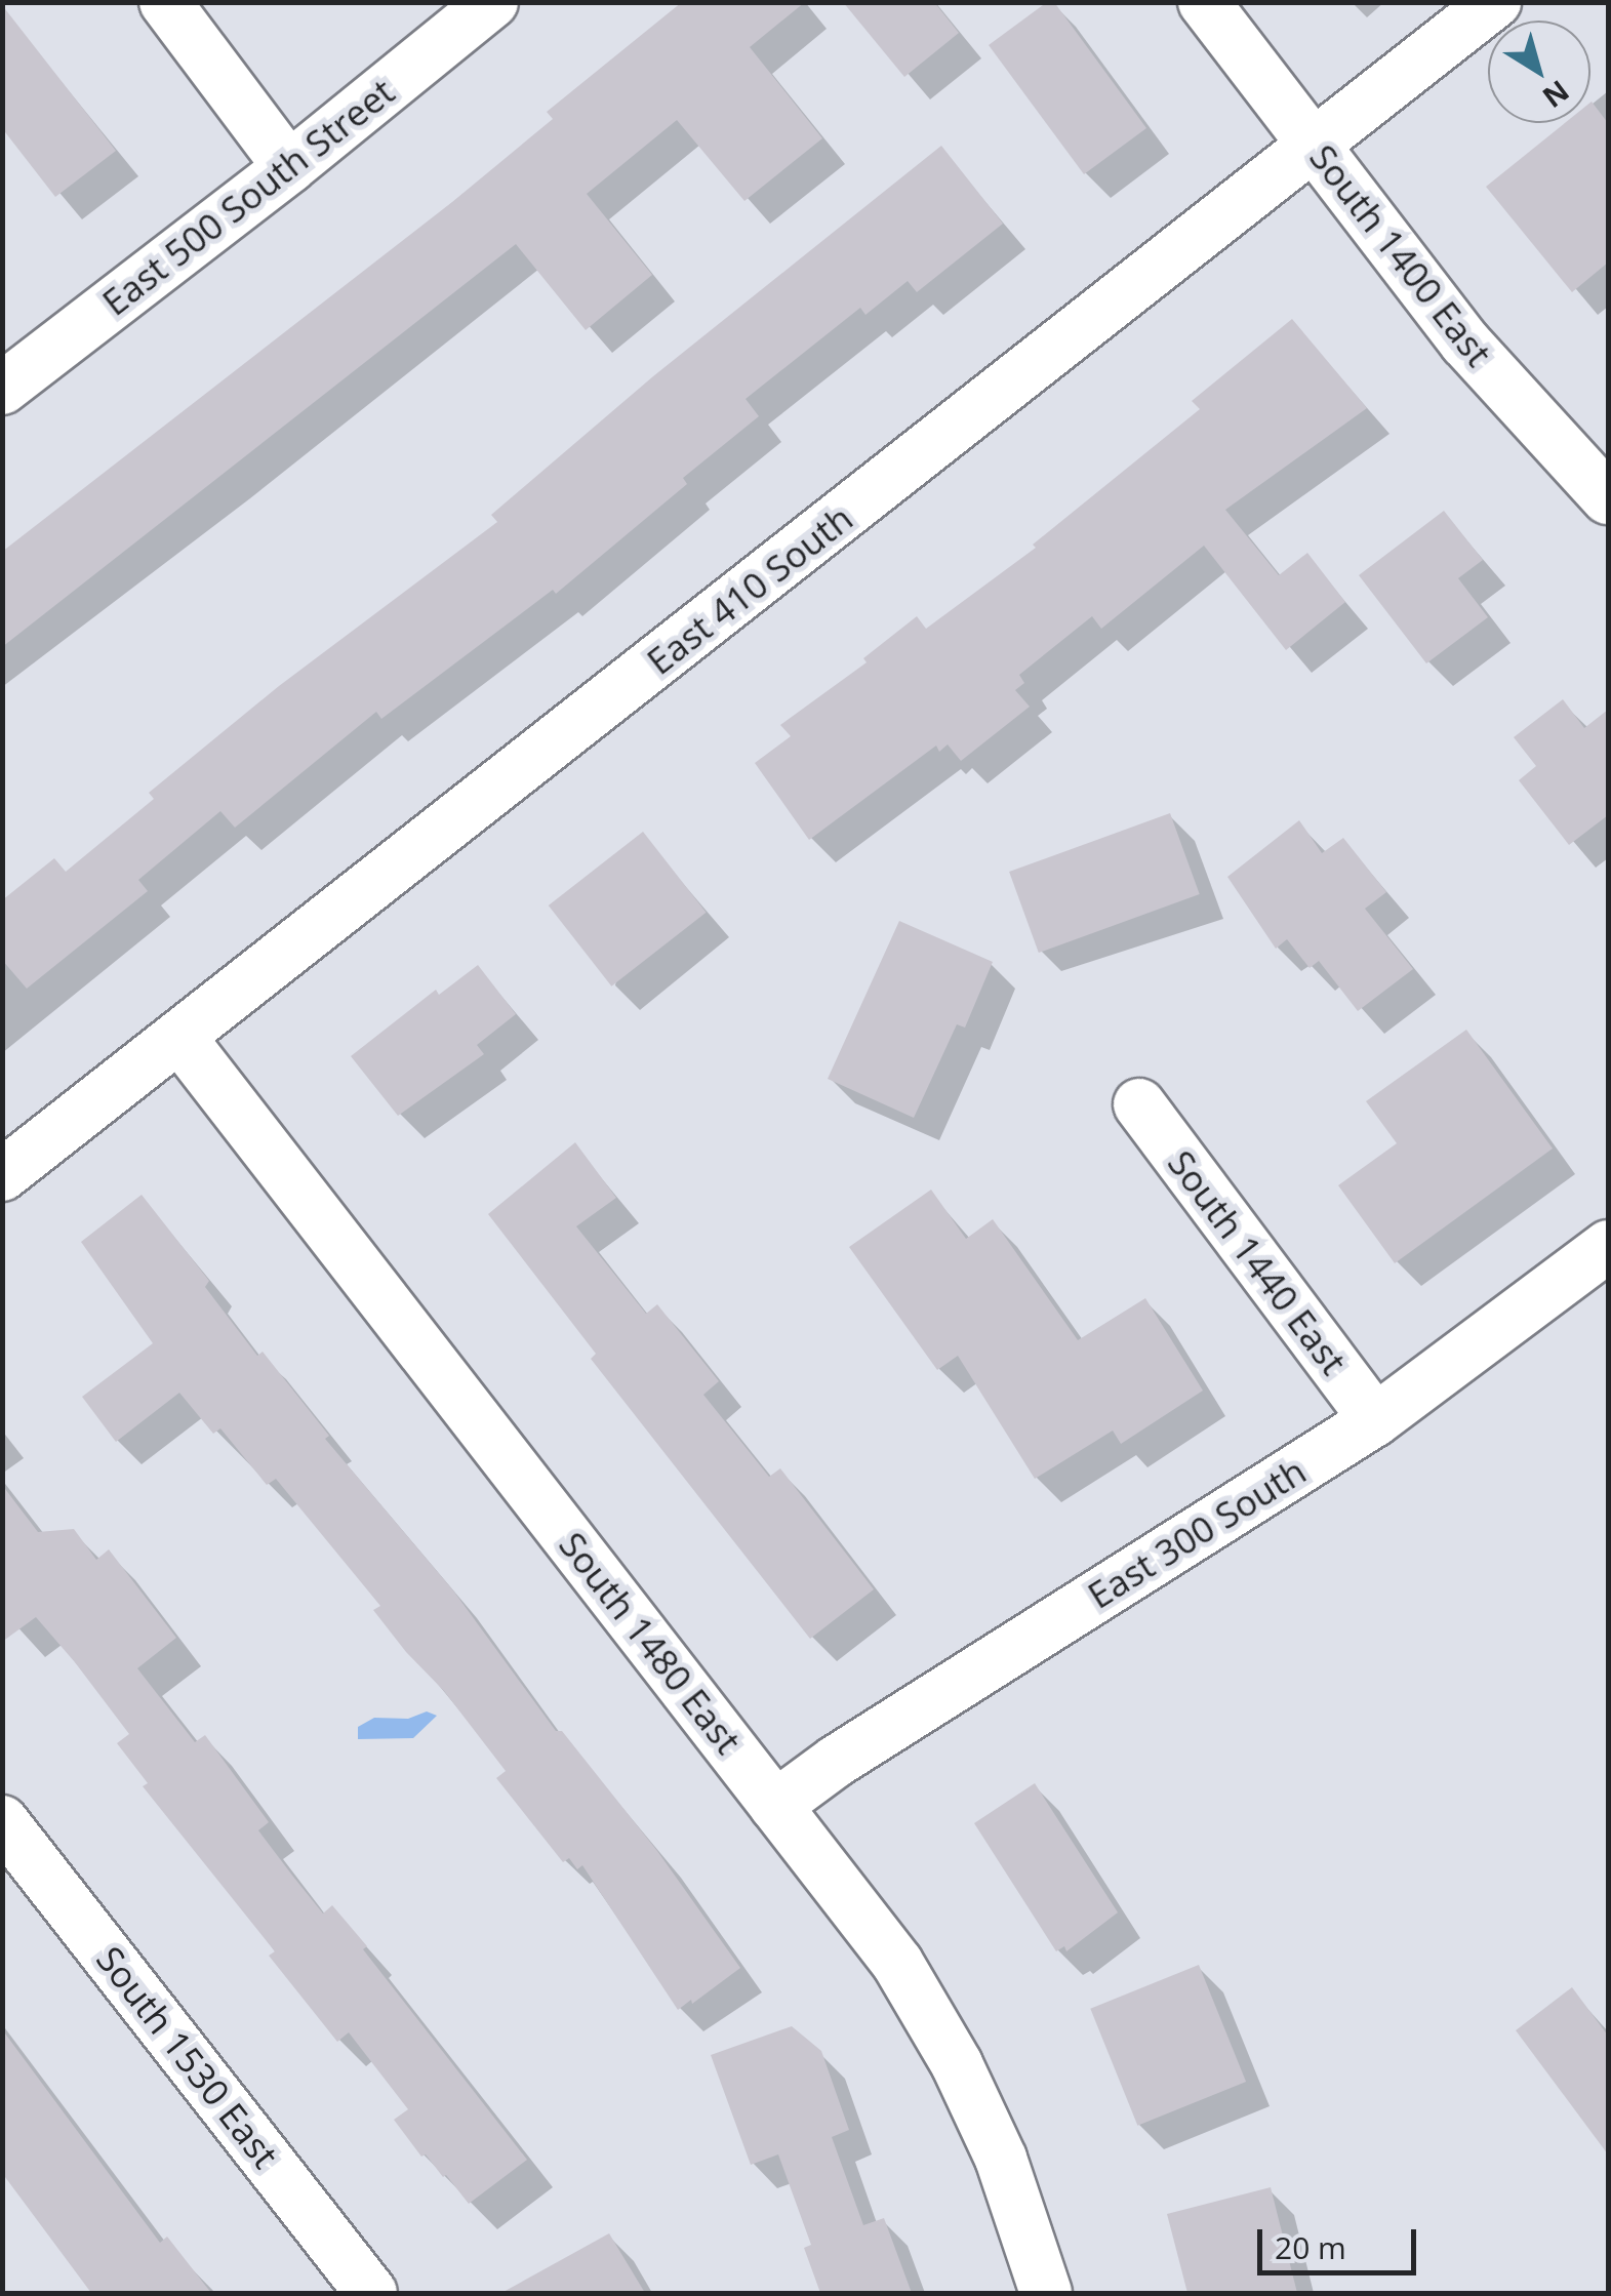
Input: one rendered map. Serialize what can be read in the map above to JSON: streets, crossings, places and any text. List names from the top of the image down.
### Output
{
  "streets": {
    "street": [
      "East 500 South Street",
      "South 1400 East",
      "East 410 South",
      "South 1440 East",
      "East 300 South",
      "South 1480 East",
      "South 1530 East"
    ]
  },
  "crossings": [
    ["South 1400 East", "East 410 South"],
    ["East 410 South", "South 1480 East"],
    ["South 1440 East", "East 300 South"],
    ["East 300 South", "South 1480 East"]
  ],
  "scale_bar": "20 m",
  "north": "bottom right"
}
